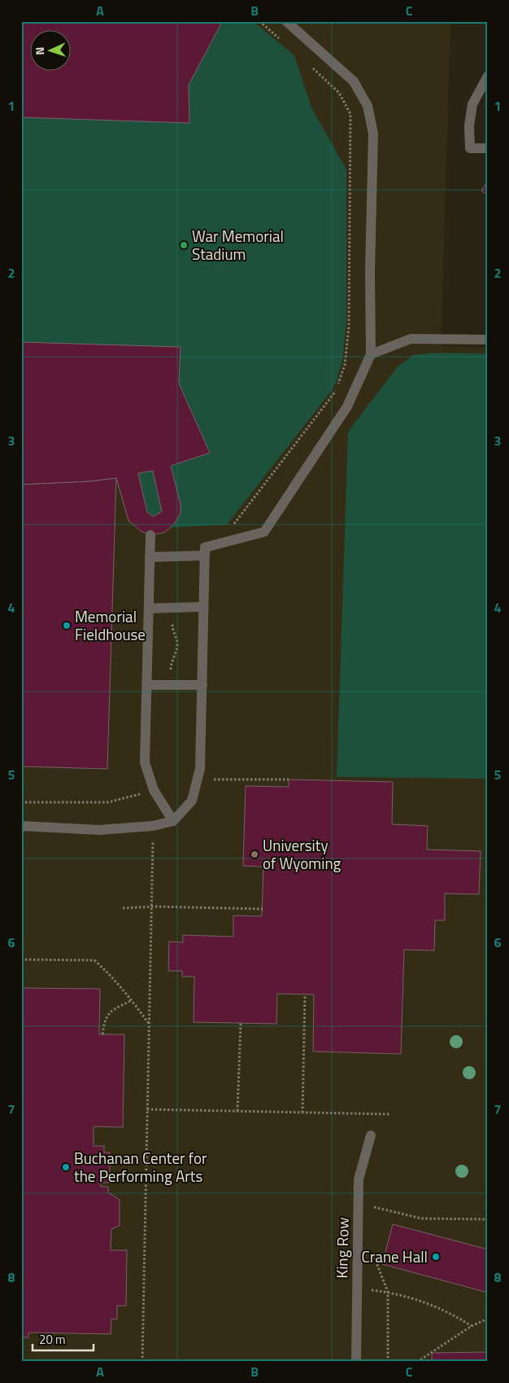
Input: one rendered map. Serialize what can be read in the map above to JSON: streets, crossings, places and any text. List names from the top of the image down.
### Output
{
  "streets": {
    "street": ["King Row"]
  },
  "places": [
    "War Memorial Stadium",
    "Memorial Fieldhouse",
    "University of Wyoming",
    "Buchanan Center for the Performing Arts",
    "Crane Hall"
  ],
  "scale_bar": "20 m",
  "north": "left",
  "grid": {
    "columns": ["A", "B", "C"],
    "rows": [
      "1",
      "2",
      "3",
      "4",
      "5",
      "6",
      "7",
      "8"
    ]
  }
}
